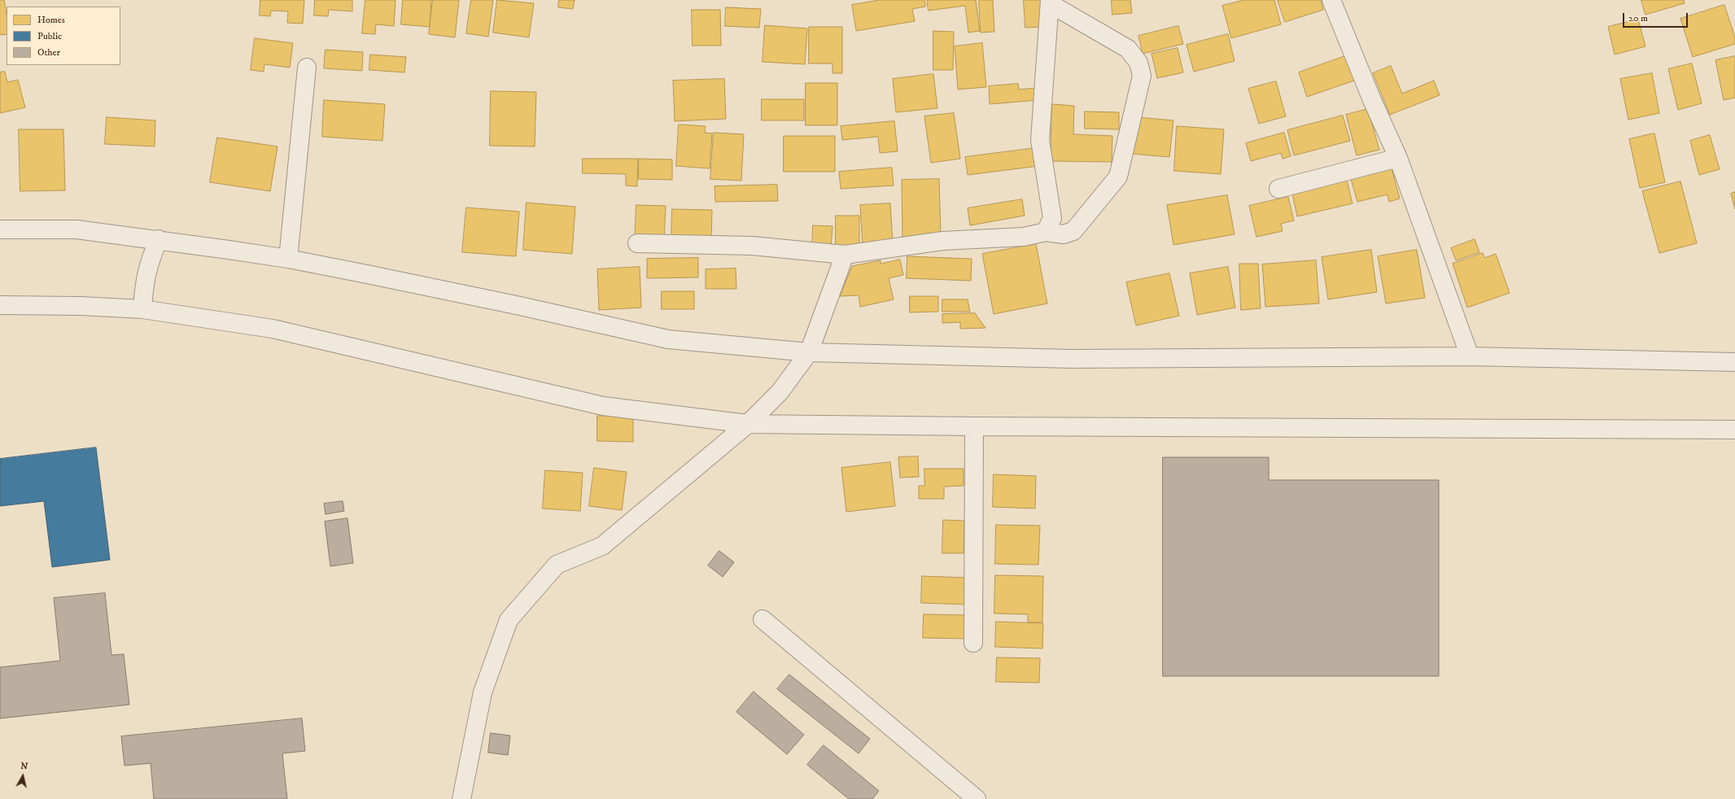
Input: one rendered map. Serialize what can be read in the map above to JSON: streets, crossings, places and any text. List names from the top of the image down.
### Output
{
  "legend": ["Homes", "Public", "Other"],
  "scale_bar": "20 m",
  "north": "top"
}
